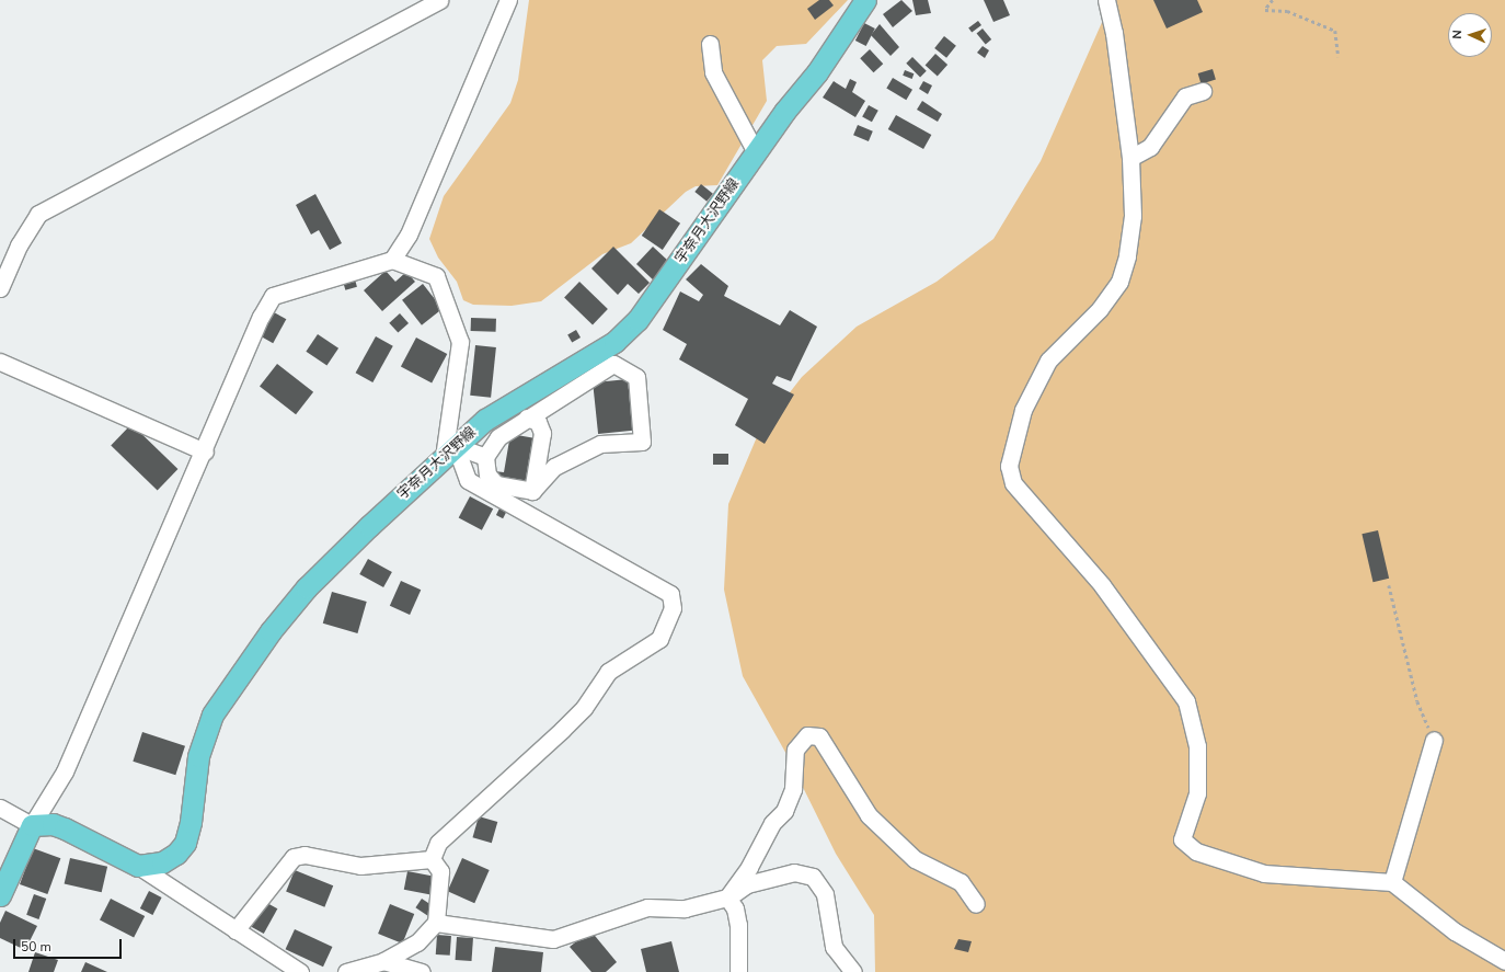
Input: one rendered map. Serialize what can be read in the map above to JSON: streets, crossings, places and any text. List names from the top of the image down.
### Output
{
  "streets": {
    "main road": ["宇奈月大沢野線"]
  },
  "scale_bar": "50 m",
  "north": "left"
}
